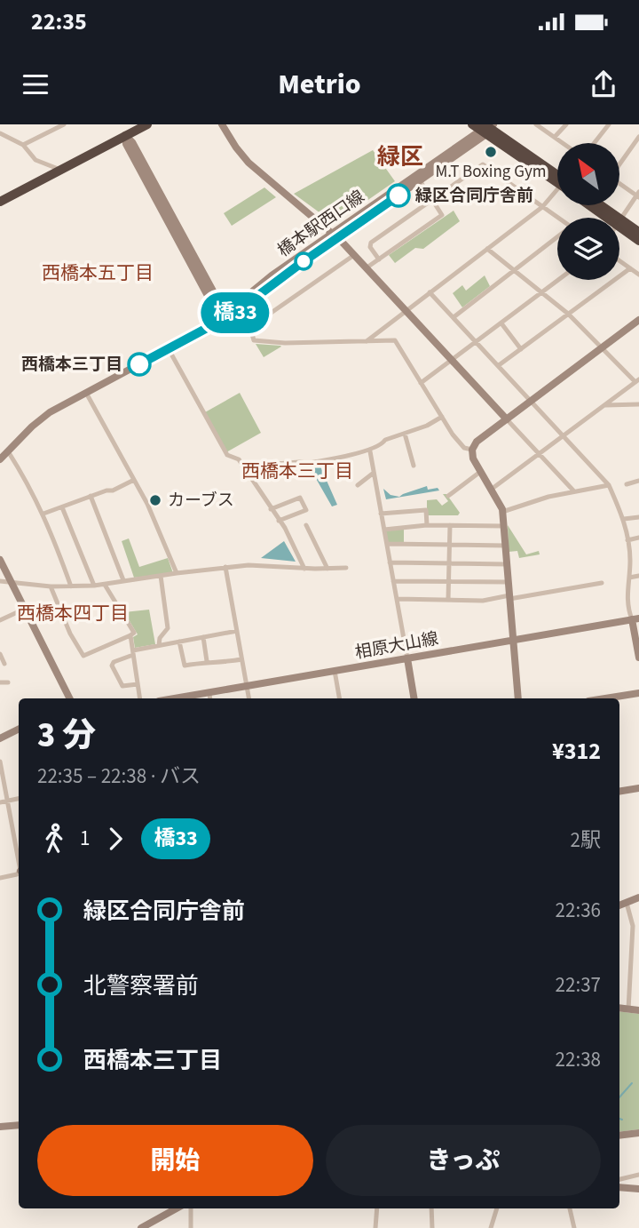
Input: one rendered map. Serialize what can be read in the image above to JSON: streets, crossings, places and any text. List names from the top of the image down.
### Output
{
  "streets": {
    "street": ["橋本駅西口線", "相原大山線"]
  },
  "districts": [
    "緑区",
    "西橋本五丁目",
    "西橋本三丁目",
    "西橋本四丁目"
  ],
  "places": [
    "M.T Boxing Gym",
    "緑区合同庁舎前",
    "西橋本三丁目",
    "カーブス"
  ],
  "lines": ["bus line 橋33"],
  "north": "top left",
  "page": {
    "status": "22:35",
    "header": "Metrio",
    "on_map": "橋33",
    "heading": ["3 分", "22:35 – 22:38 · バス", "¥312"],
    "legs": ["1", "橋33", "2駅"],
    "list": [
      {
        "name": "緑区合同庁舎前",
        "value": "22:36"
      },
      {
        "name": "北警察署前",
        "value": "22:37"
      },
      {
        "name": "西橋本三丁目",
        "value": "22:38"
      }
    ],
    "buttons": ["開始", "きっぷ"]
  }
}
